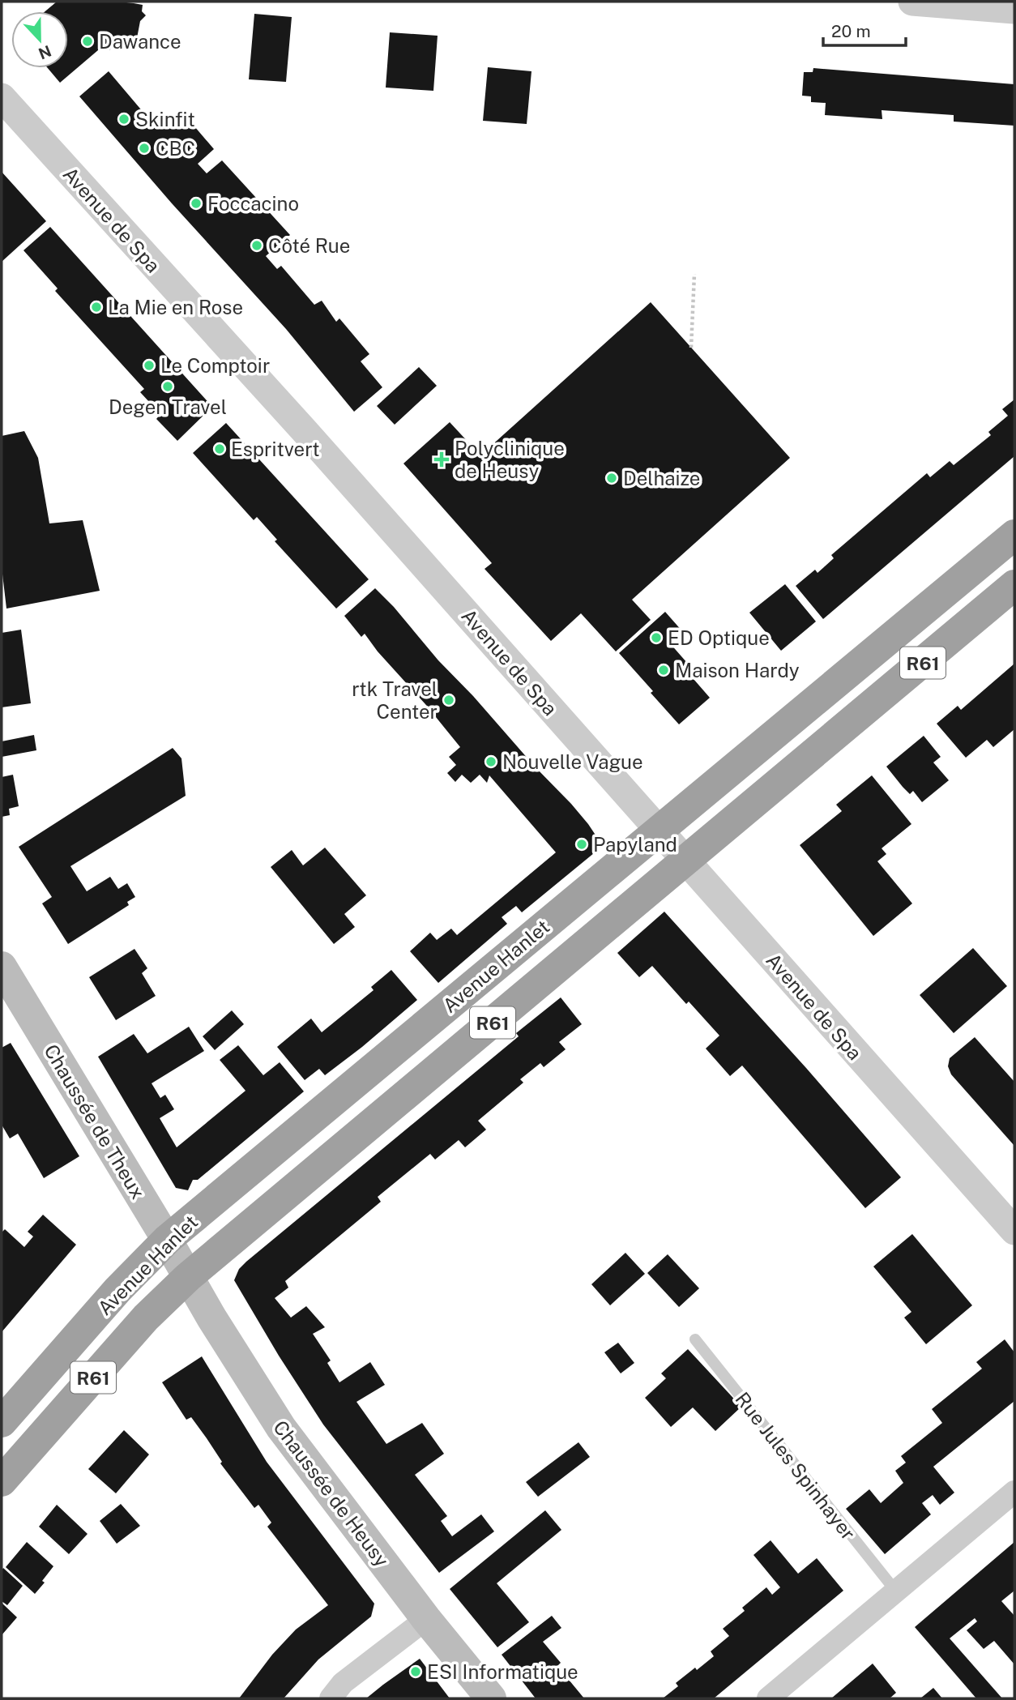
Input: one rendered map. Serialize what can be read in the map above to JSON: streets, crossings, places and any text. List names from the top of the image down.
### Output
{
  "streets": {
    "highway": ["R61", "Avenue Hanlet"],
    "main road": ["Chaussée de Theux", "Chaussée de Heusy"],
    "street": ["Avenue de Spa"],
    "lane": ["Rue Jules Spinhayer"]
  },
  "crossings": [
    ["Avenue de Spa", "Avenue Hanlet"],
    ["R61", "Avenue Hanlet"],
    ["R61", "Chaussée de Theux"],
    ["R61", "Chaussée de Heusy"],
    ["Avenue Hanlet", "Chaussée de Theux"],
    ["Avenue Hanlet", "Chaussée de Heusy"],
    ["Chaussée de Theux", "Chaussée de Heusy"]
  ],
  "places": {
    "other": [
      "Dawance",
      "Skinfit",
      "CBC",
      "Foccacino",
      "Côté Rue",
      "La Mie en Rose",
      "Le Comptoir",
      "Degen Travel",
      "Espritvert",
      "Delhaize",
      "ED Optique",
      "Maison Hardy",
      "rtk Travel Center",
      "Nouvelle Vague",
      "Papyland",
      "ESI Informatique"
    ],
    "health": ["Polyclinique de Heusy"]
  },
  "scale_bar": "20 m",
  "north": "bottom"
}
